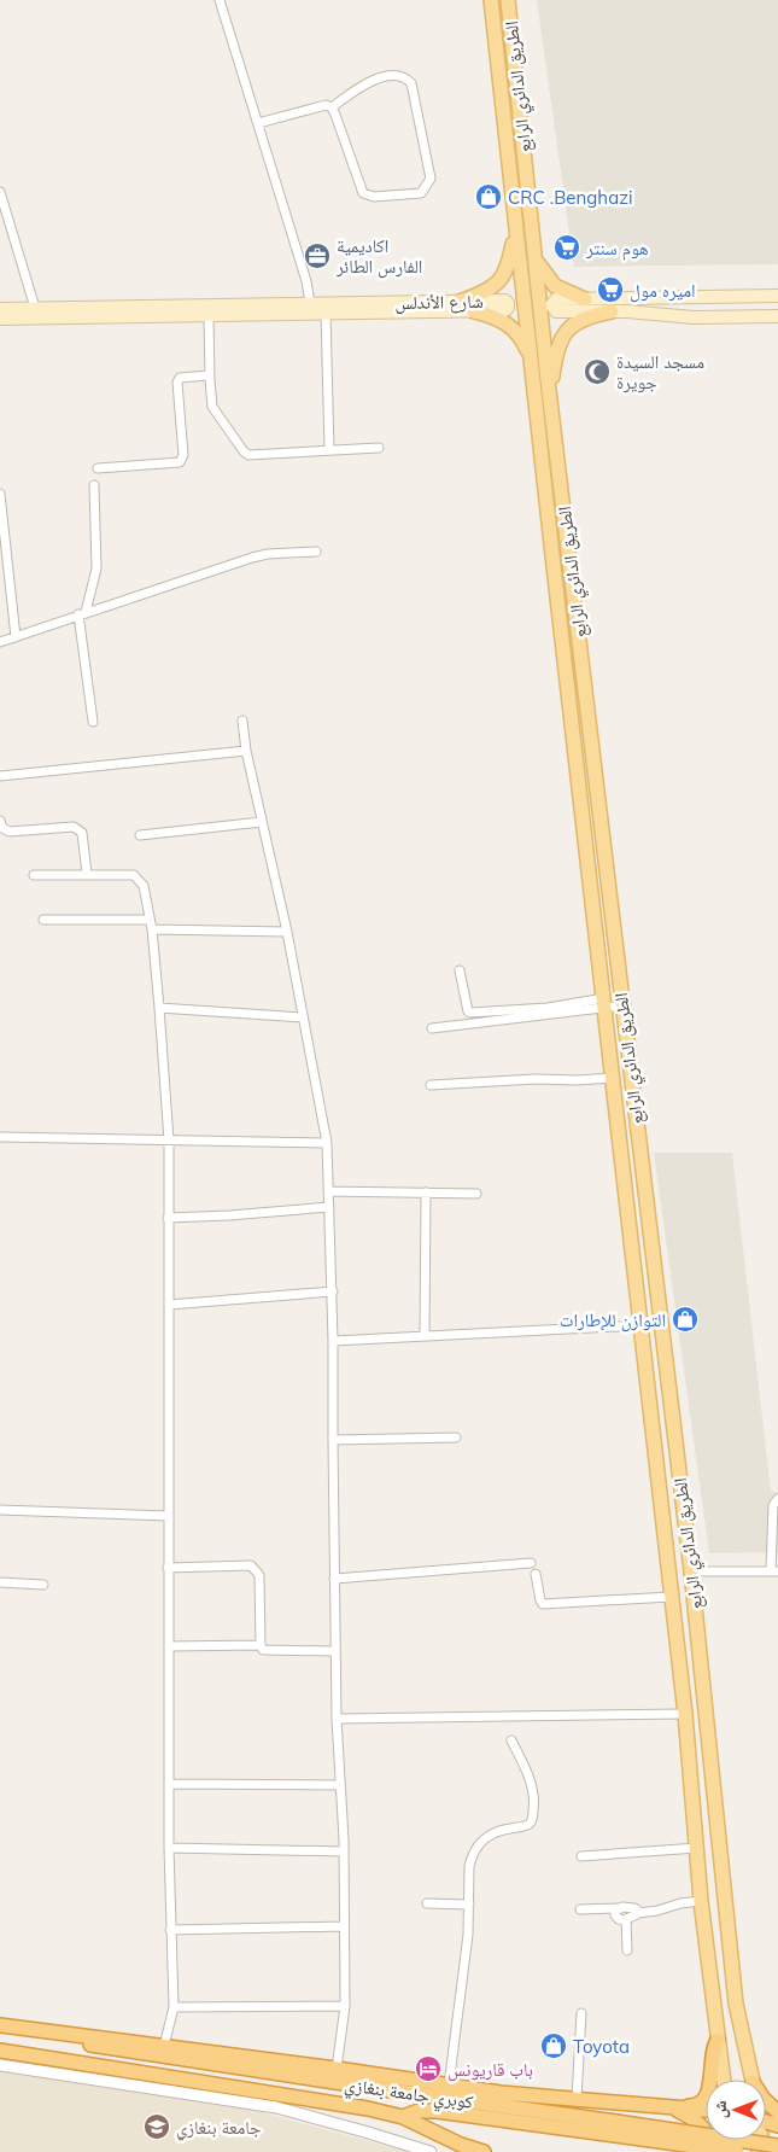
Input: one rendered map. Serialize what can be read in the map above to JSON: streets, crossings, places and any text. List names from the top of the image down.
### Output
{
  "streets": {
    "highway": ["كوبري جامعة بنغازي"],
    "main road": ["الطريق الدائري الرابع", "شارع الأندلس"]
  },
  "places": {
    "shop": ["CRC .Benghazi", "التوازن للإطارات", "Toyota"],
    "supermarket": ["هوم سنتر", "اميره مول"],
    "office": ["اكاديمية الفارس الطائر"],
    "mosque": ["مسجد السيدة جويرة"],
    "hotel": ["باب قاريونس"],
    "school or university": ["جامعة بنغازي"]
  },
  "north": "left"
}
